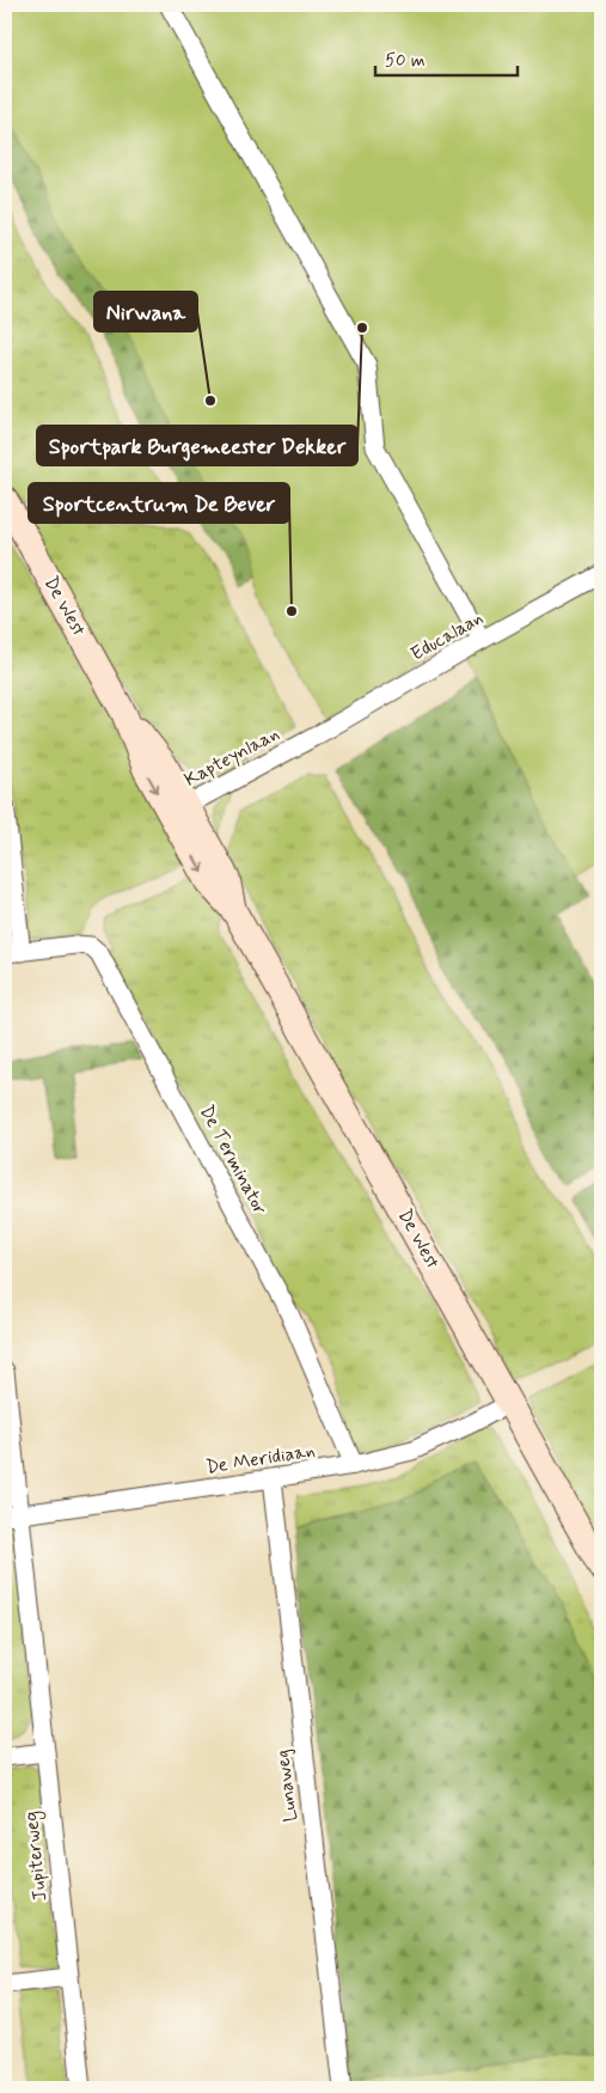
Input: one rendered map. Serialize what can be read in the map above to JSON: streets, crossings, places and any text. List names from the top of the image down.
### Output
{
  "streets": {
    "main road": ["De West"],
    "street": [
      "Educalaan",
      "Kapteynlaan",
      "De Terminator",
      "De Meridiaan",
      "Lunaweg",
      "Jupiterweg"
    ]
  },
  "crossings": [
    ["De West", "Kapteynlaan"],
    ["De West", "De Meridiaan"],
    ["Educalaan", "Kapteynlaan"],
    ["De Terminator", "De Meridiaan"],
    ["De Meridiaan", "Lunaweg"],
    ["De Meridiaan", "Jupiterweg"]
  ],
  "places": ["Sportpark Burgemeester Dekker", "Nirwana", "Sportcentrum De Bever"],
  "scale_bar": "50 m"
}
